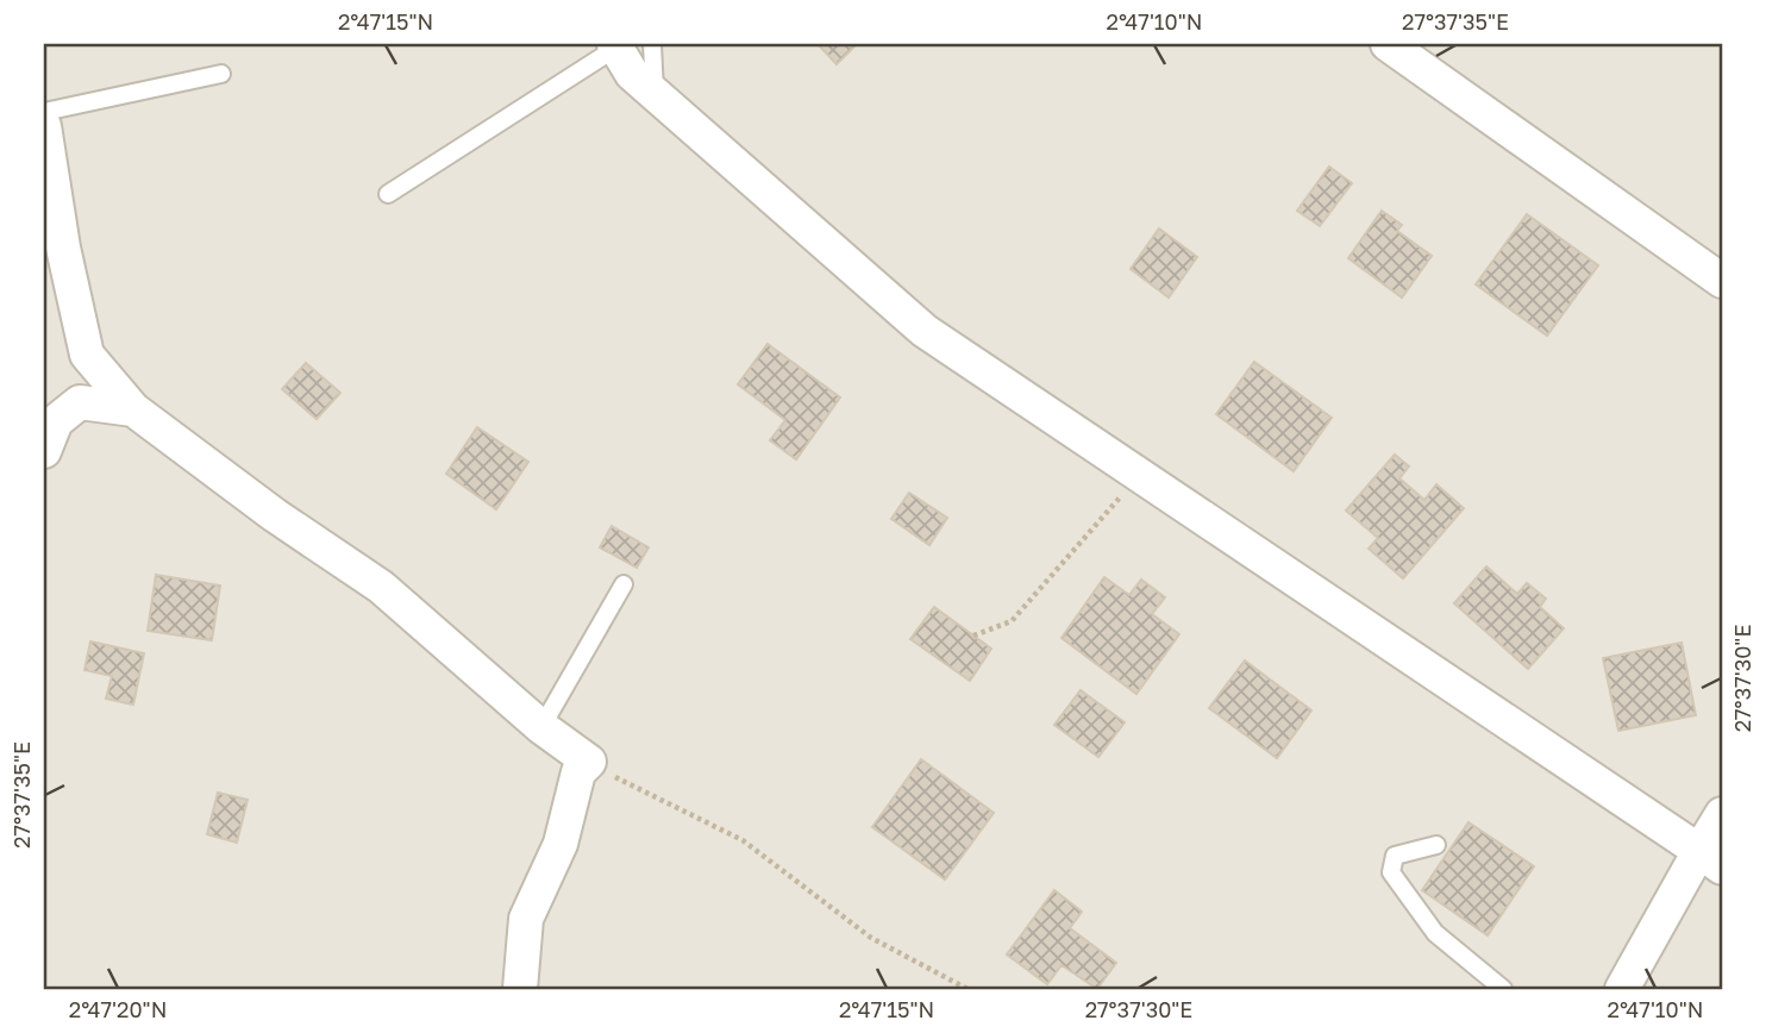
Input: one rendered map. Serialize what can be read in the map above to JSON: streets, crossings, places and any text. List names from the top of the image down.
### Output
{
  "coordinates": [
    "2°47'15\"N",
    "2°47'10\"N",
    "27°37'35\"E",
    "27°37'30\"E",
    "2°47'20\"N"
  ]
}
